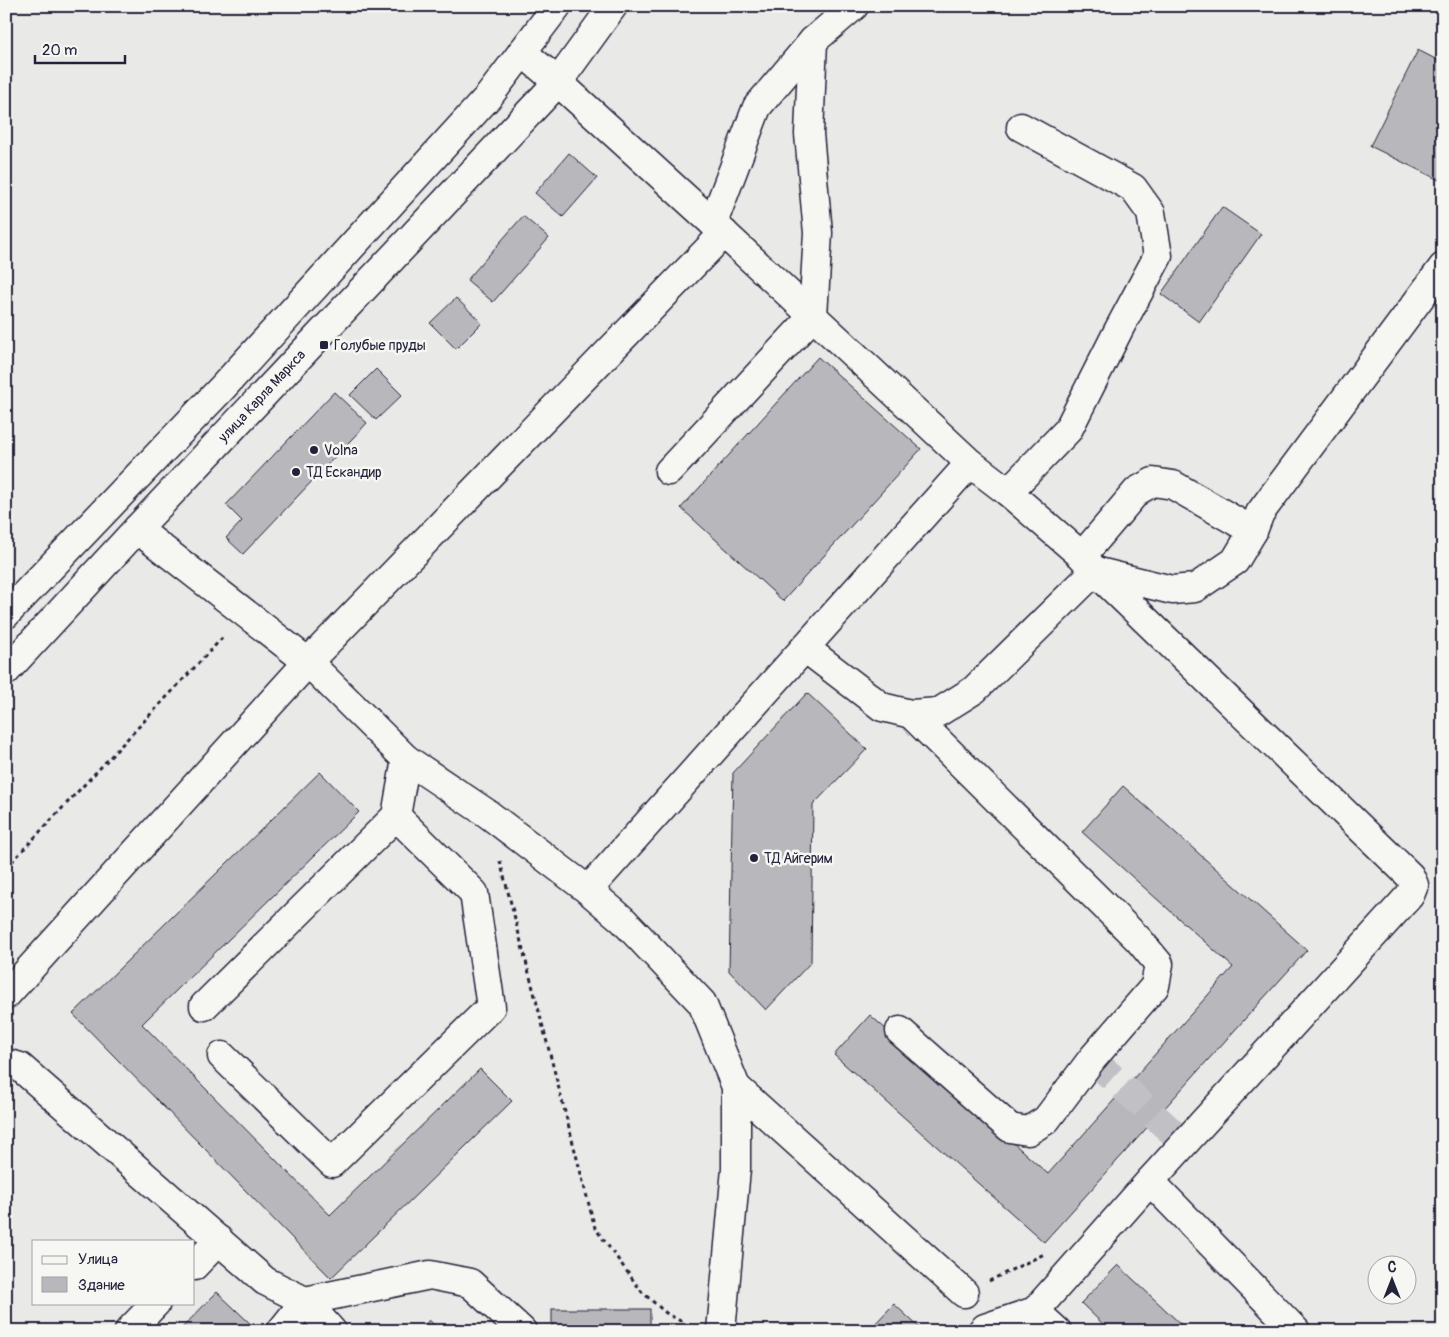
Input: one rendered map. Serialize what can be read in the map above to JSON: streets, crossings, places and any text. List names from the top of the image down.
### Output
{
  "streets": {
    "main road": ["улица Карла Маркса"]
  },
  "places": {
    "transit": ["Голубые пруды"],
    "other": ["Volna", "ТД Ескандир", "ТД Айгерим"]
  },
  "legend": ["Улица", "Здание"],
  "scale_bar": "20 m",
  "north": "top"
}
